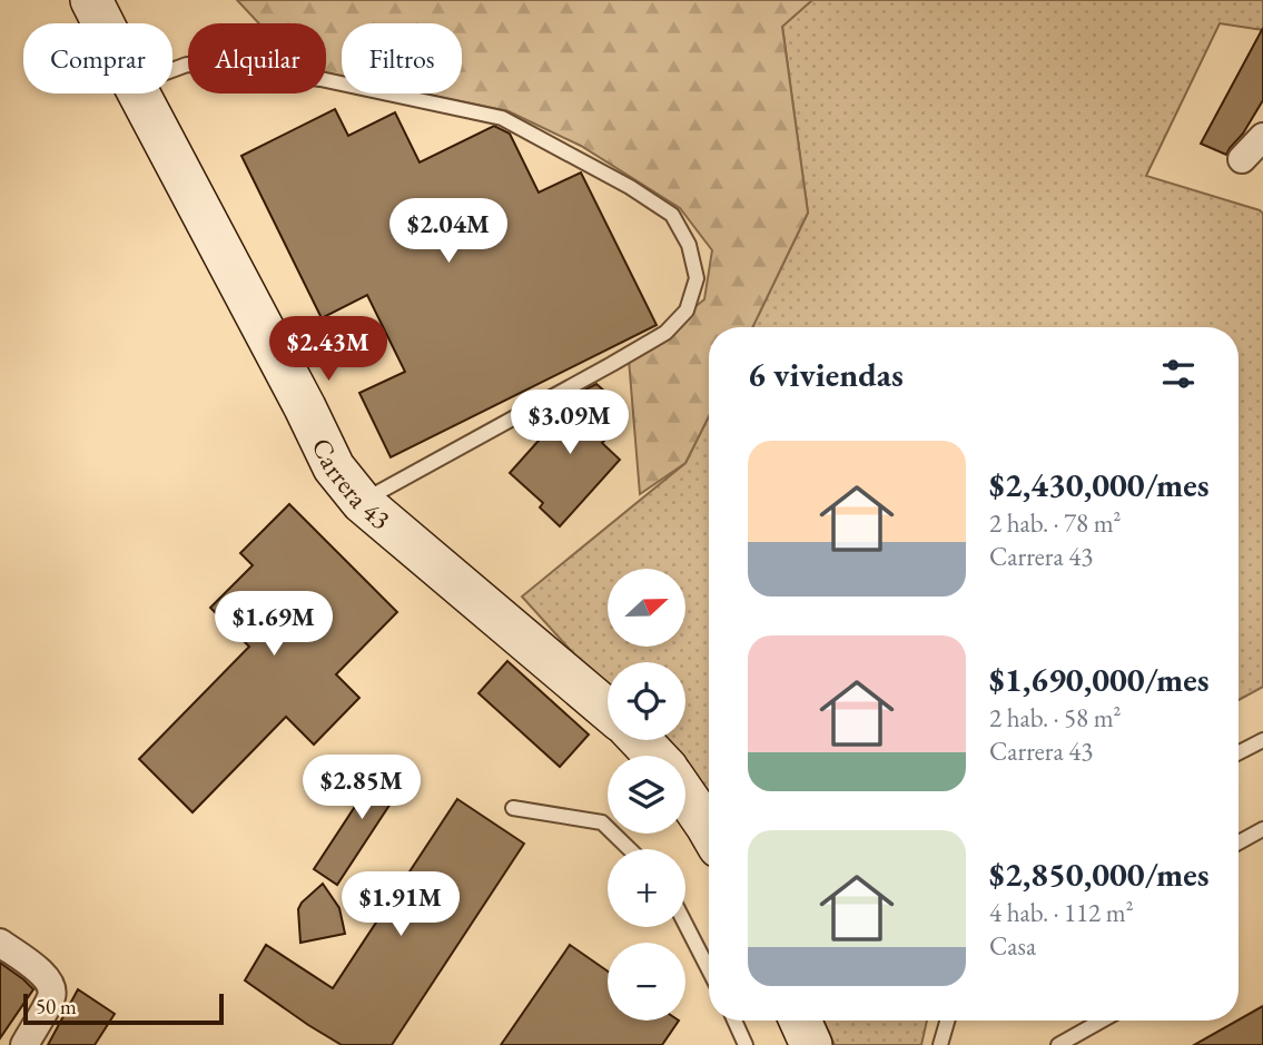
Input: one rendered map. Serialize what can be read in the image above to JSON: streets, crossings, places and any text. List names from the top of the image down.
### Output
{
  "streets": {
    "street": ["Carrera 43"]
  },
  "scale_bar": "50 m",
  "north": "right",
  "page": {
    "chip": ["Comprar", "Alquilar", "Filtros"],
    "price": [
      "$2.04M",
      "$2.43M",
      "$3.09M",
      "$1.69M",
      "$2.85M",
      "$1.91M"
    ],
    "heading": "6 viviendas",
    "list": [
      {
        "name": "$2,430,000/mes",
        "note": "2 hab. · 78 m² · Carrera 43"
      },
      {
        "name": "$1,690,000/mes",
        "note": "2 hab. · 58 m² · Carrera 43"
      },
      {
        "name": "$2,850,000/mes",
        "note": "4 hab. · 112 m² · Casa"
      }
    ],
    "map_buttons": ["+", "−"],
    "scale": "50 m"
  }
}
